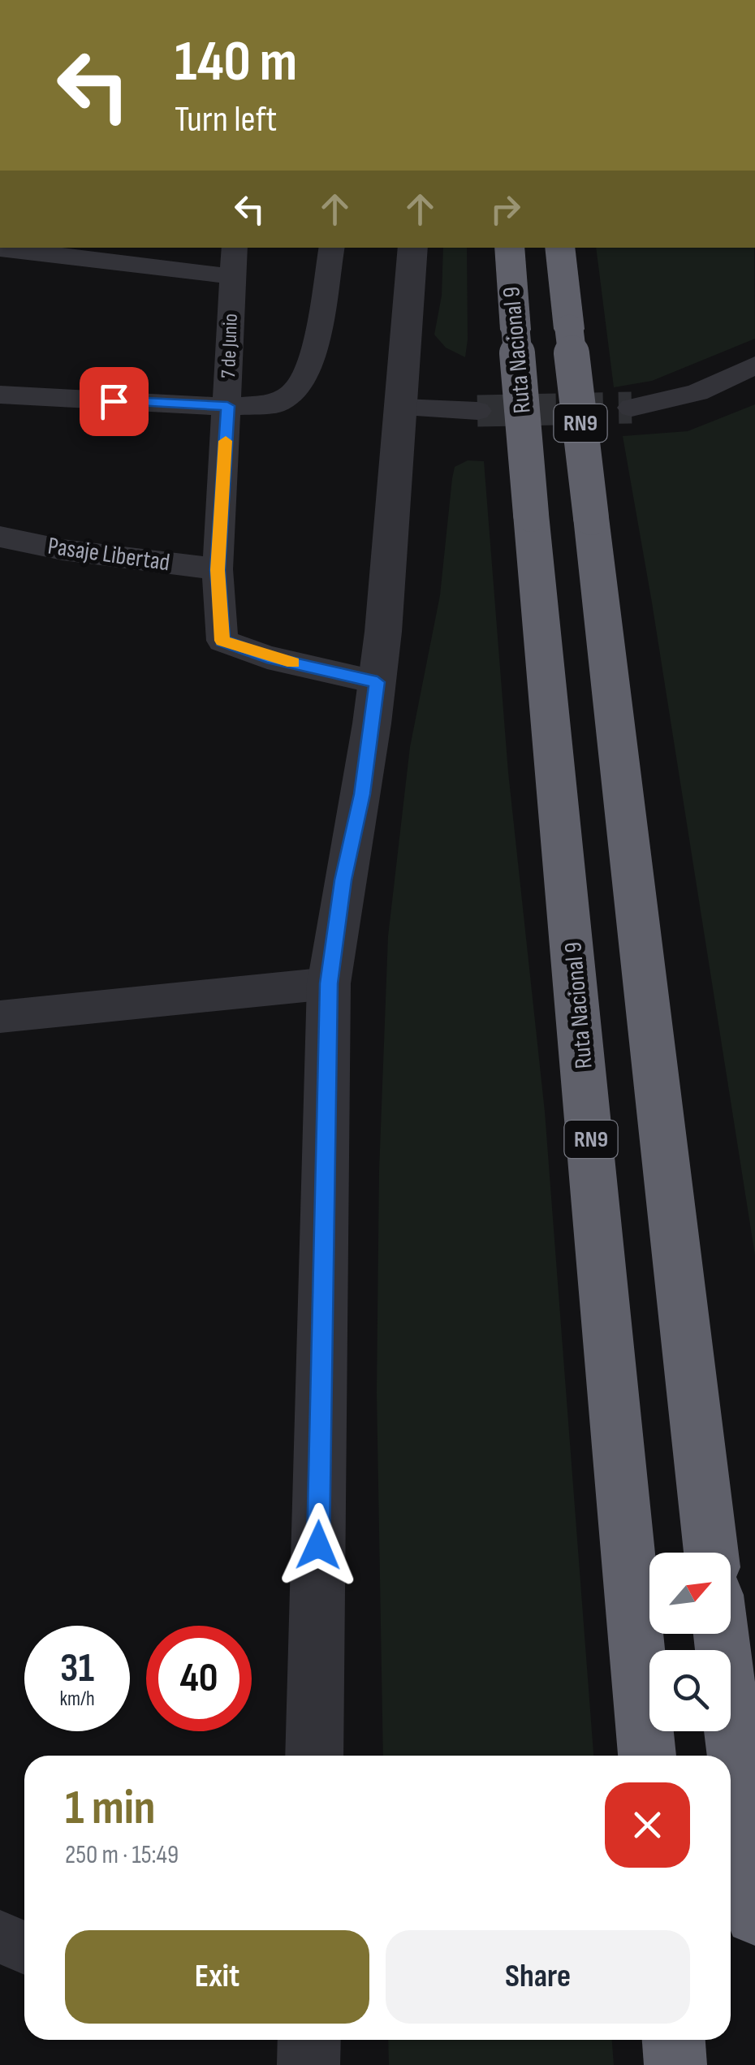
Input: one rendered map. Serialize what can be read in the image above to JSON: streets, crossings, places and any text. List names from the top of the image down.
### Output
{
  "streets": {
    "highway": ["Ruta Nacional 9", "RN9"],
    "street": ["7 de Junio", "Pasaje Libertad"]
  },
  "crossings": [
    ["7 de Junio", "Pasaje Libertad"]
  ],
  "north": "top right",
  "page": {
    "turn": ["140 m", "Turn left"],
    "speed": "31 km/h",
    "limit": "40",
    "heading": ["1 min", "250 m · 15:49"],
    "buttons": ["Exit", "Share"]
  }
}
